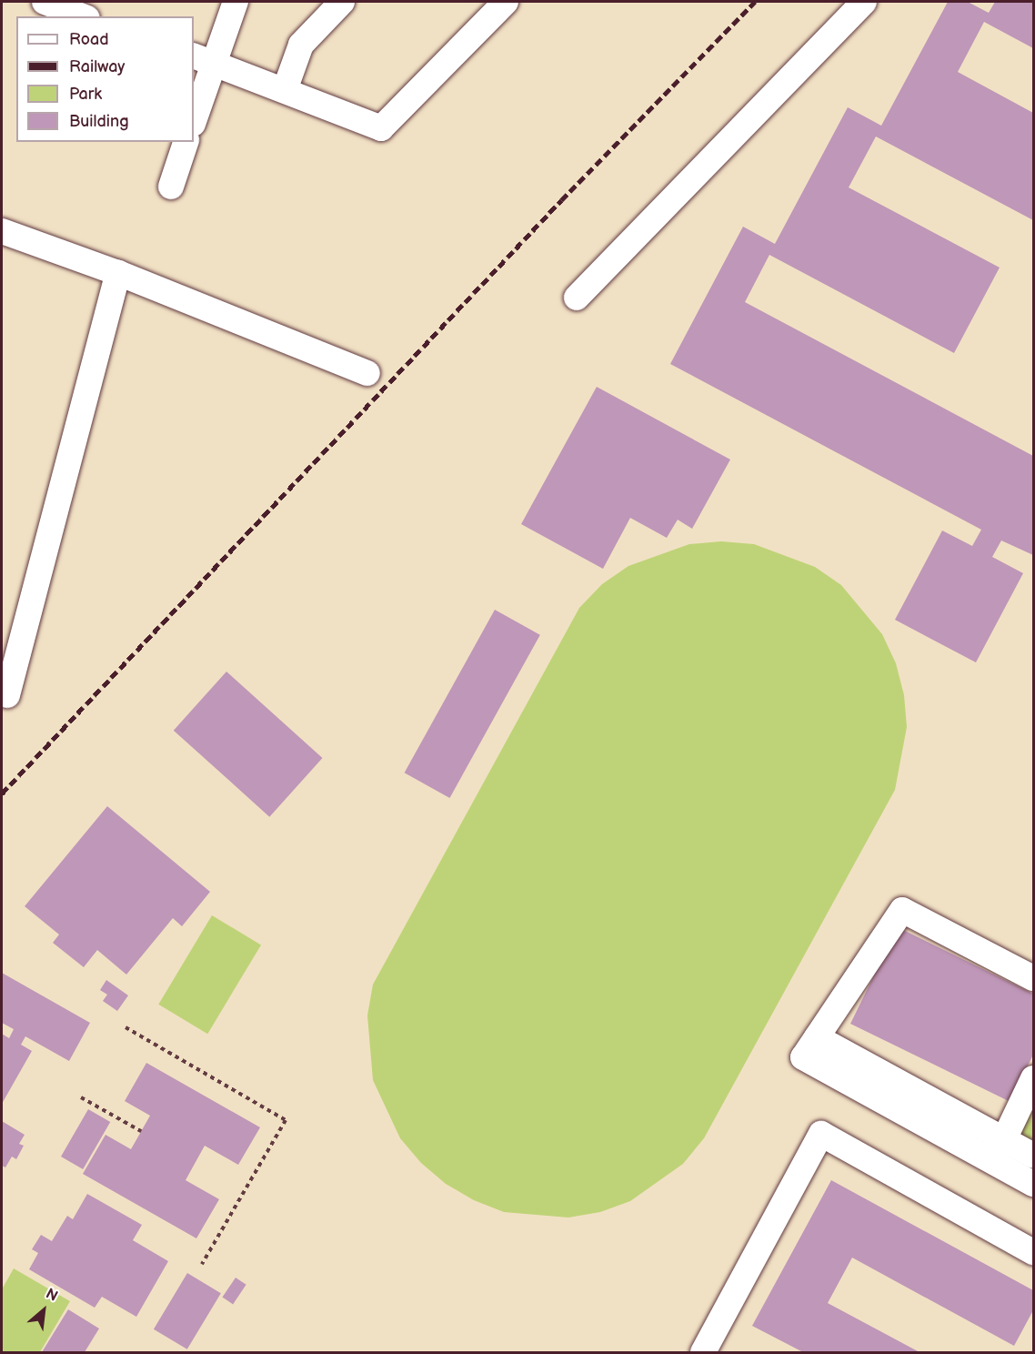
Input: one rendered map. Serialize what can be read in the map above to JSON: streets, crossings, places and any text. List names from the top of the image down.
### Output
{
  "legend": [
    "Road",
    "Railway",
    "Park",
    "Building"
  ],
  "north": "top right"
}
